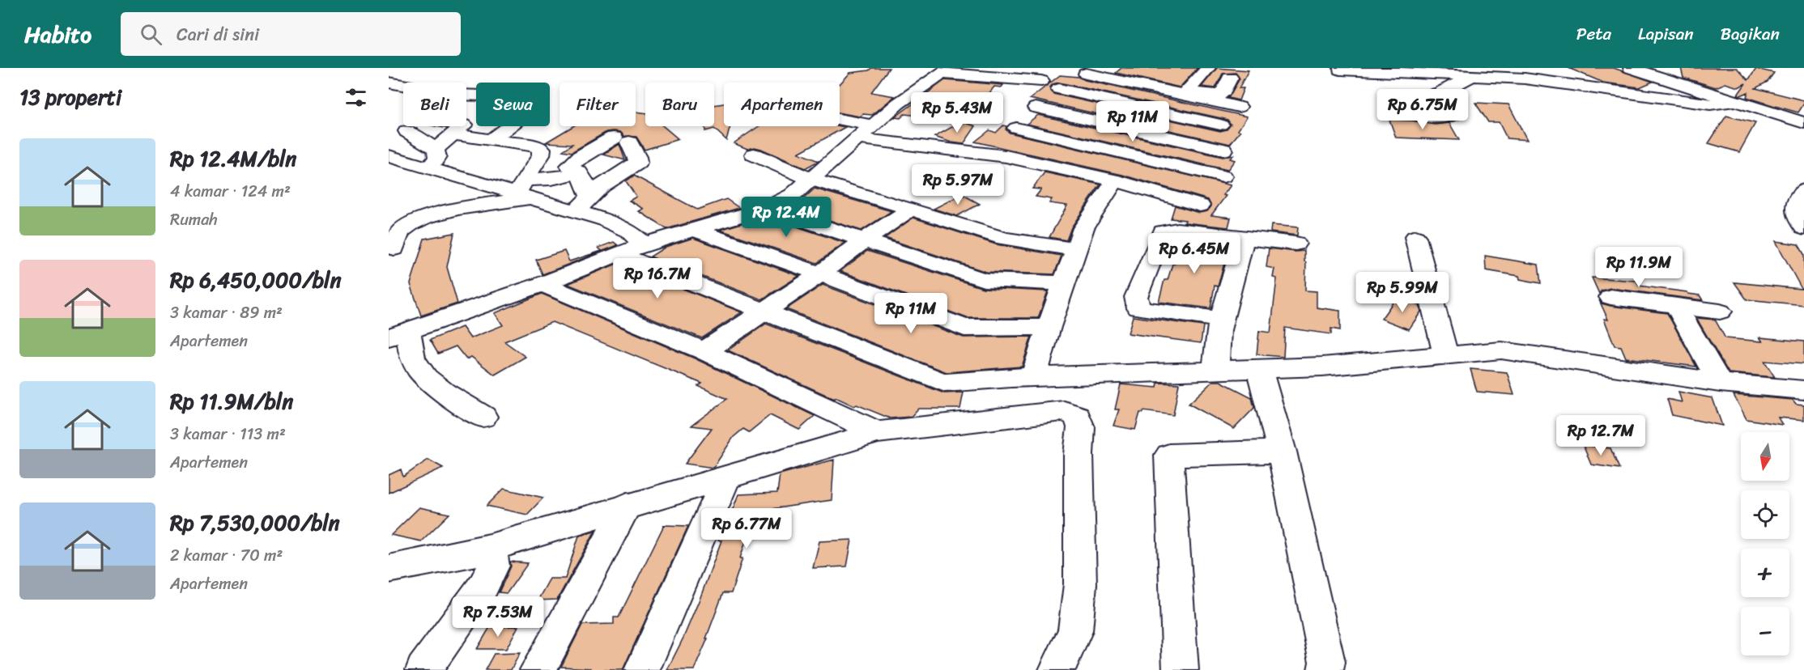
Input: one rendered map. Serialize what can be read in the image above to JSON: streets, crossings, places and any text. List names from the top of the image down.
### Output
{
  "north": "bottom",
  "page": {
    "header": "Habito",
    "search": "Cari di sini",
    "nav": ["Peta", "Lapisan", "Bagikan"],
    "heading": "13 properti",
    "chip": [
      "Beli",
      "Sewa",
      "Filter",
      "Baru",
      "Apartemen"
    ],
    "price": [
      "Rp 6.75M",
      "Rp 5.43M",
      "Rp 11M",
      "Rp 5.97M",
      "Rp 12.4M",
      "Rp 6.45M",
      "Rp 11.9M",
      "Rp 16.7M",
      "Rp 5.99M",
      "Rp 11M",
      "Rp 12.7M",
      "Rp 6.77M",
      "Rp 7.53M"
    ],
    "list": [
      {
        "name": "Rp 12.4M/bln",
        "note": "4 kamar · 124 m² · Rumah"
      },
      {
        "name": "Rp 6,450,000/bln",
        "note": "3 kamar · 89 m² · Apartemen"
      },
      {
        "name": "Rp 11.9M/bln",
        "note": "3 kamar · 113 m² · Apartemen"
      },
      {
        "name": "Rp 7,530,000/bln",
        "note": "2 kamar · 70 m² · Apartemen"
      }
    ],
    "map_buttons": ["+", "−"]
  }
}
